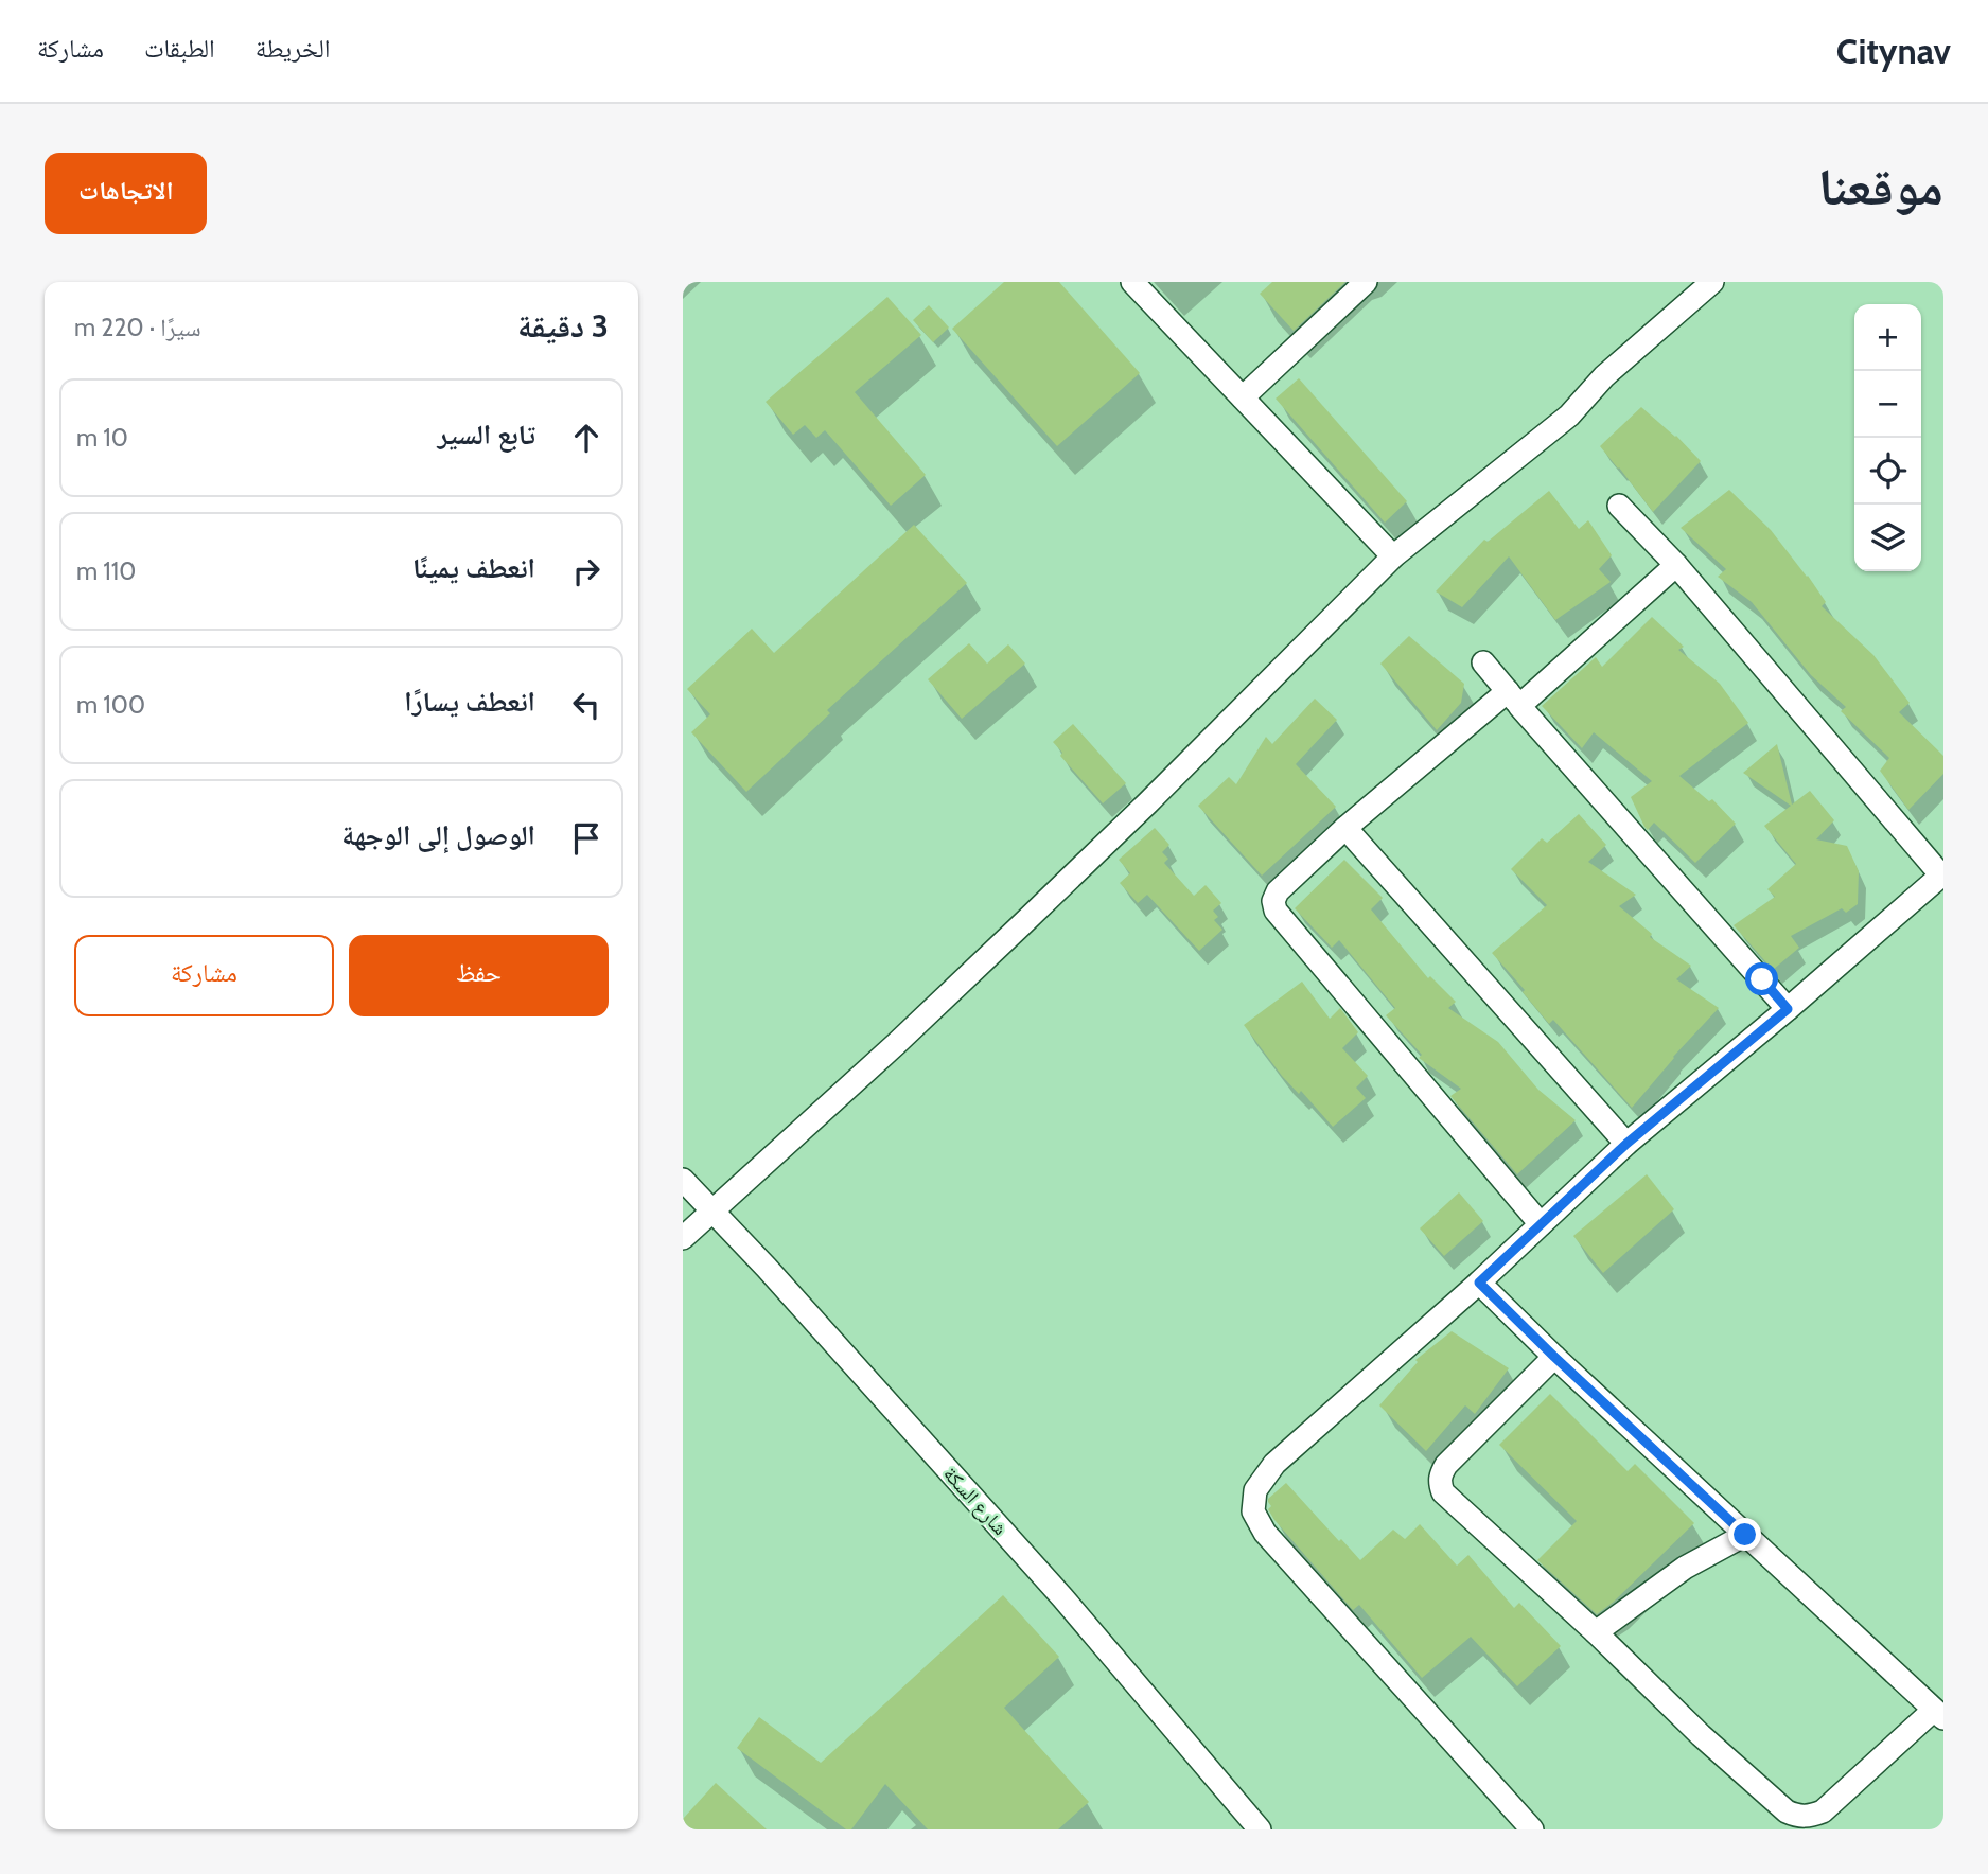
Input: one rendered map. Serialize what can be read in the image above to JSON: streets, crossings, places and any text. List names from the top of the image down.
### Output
{
  "streets": {
    "street": ["شارع السكة"]
  },
  "page": {
    "header": "Citynav",
    "nav": ["الخريطة", "الطبقات", "مشاركة"],
    "title": "موقعنا",
    "buttons": [
      "الاتجاهات",
      ["حفظ", "مشاركة"]
    ],
    "heading": ["3 دقيقة", "سيرًا · 220 m"],
    "map_buttons": ["+", "−"],
    "list": [
      ["تابع السير", "10 m"],
      ["انعطف يمينًا", "110 m"],
      ["انعطف يسارًا", "100 m"],
      "الوصول إلى الوجهة"
    ]
  }
}
